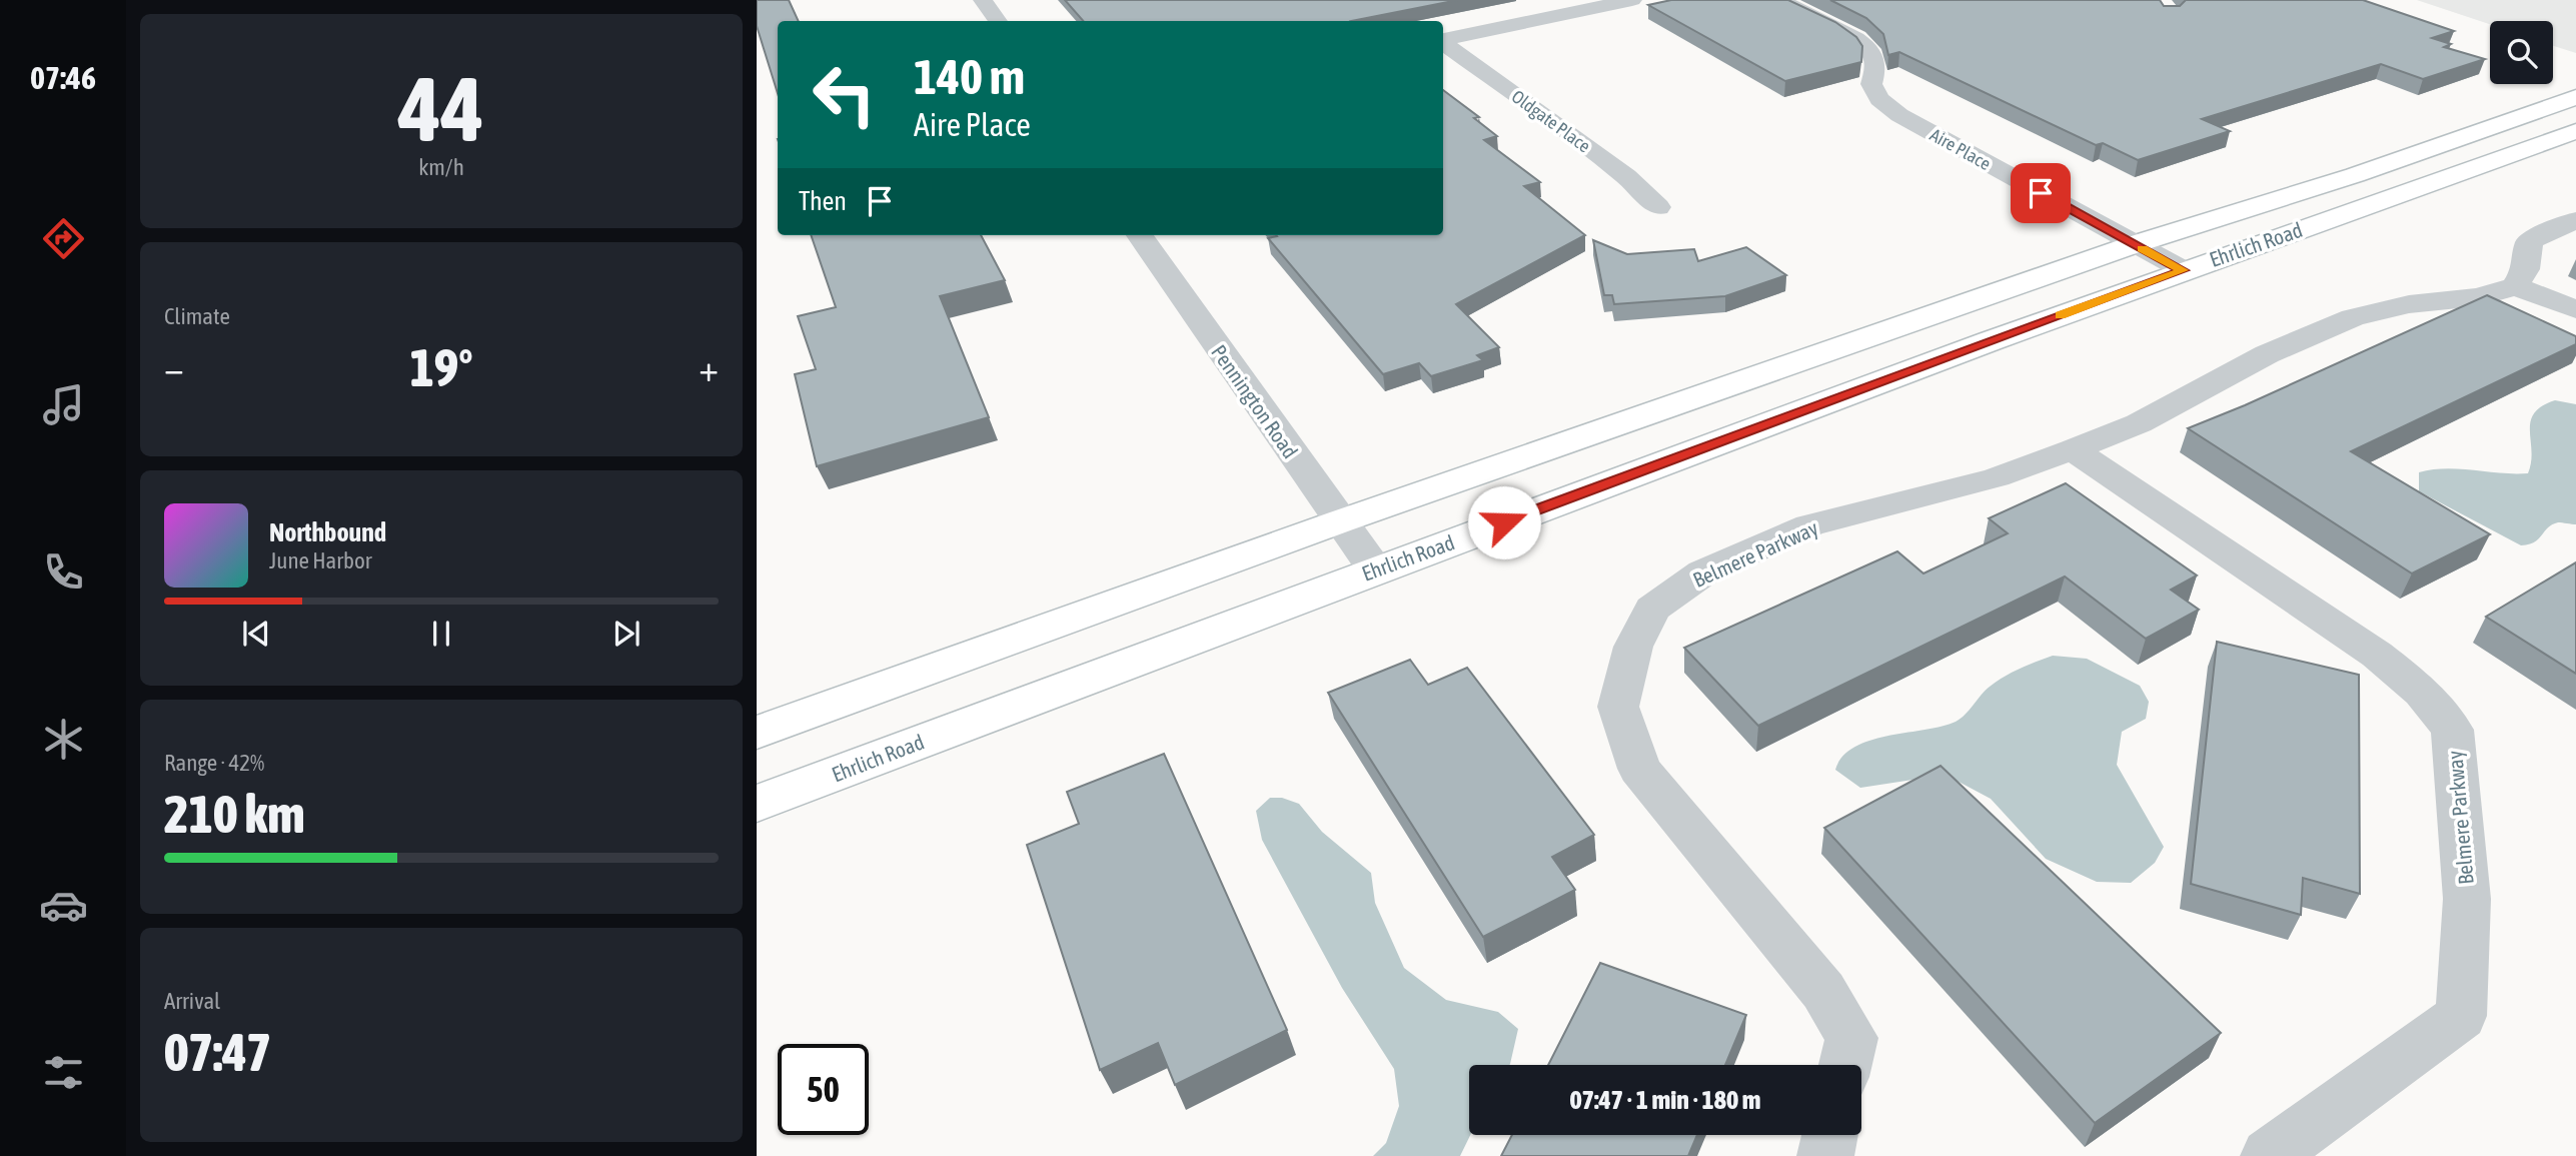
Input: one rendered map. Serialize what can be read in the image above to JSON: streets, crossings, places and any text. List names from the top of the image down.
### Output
{
  "streets": {
    "main road": ["Ehrlich Road"],
    "street": [
      "Oldgate Place",
      "Aire Place",
      "Pennington Road",
      "Belmere Parkway"
    ]
  },
  "crossings": [
    ["Aire Place", "Ehrlich Road"],
    ["Ehrlich Road", "Pennington Road"]
  ],
  "page": {
    "tabs": "07:46",
    "tile": [
      ["44", "km/h"],
      "Climate",
      ["Range · 42%", "210 km"],
      ["Arrival", "07:47"]
    ],
    "turn": ["140 m", "Aire Place"],
    "then": "Then",
    "heat": ["−", "19°", "+"],
    "song": ["Northbound", "June Harbor"],
    "limit": "50",
    "trip": "07:47 · 1 min · 180 m"
  }
}
